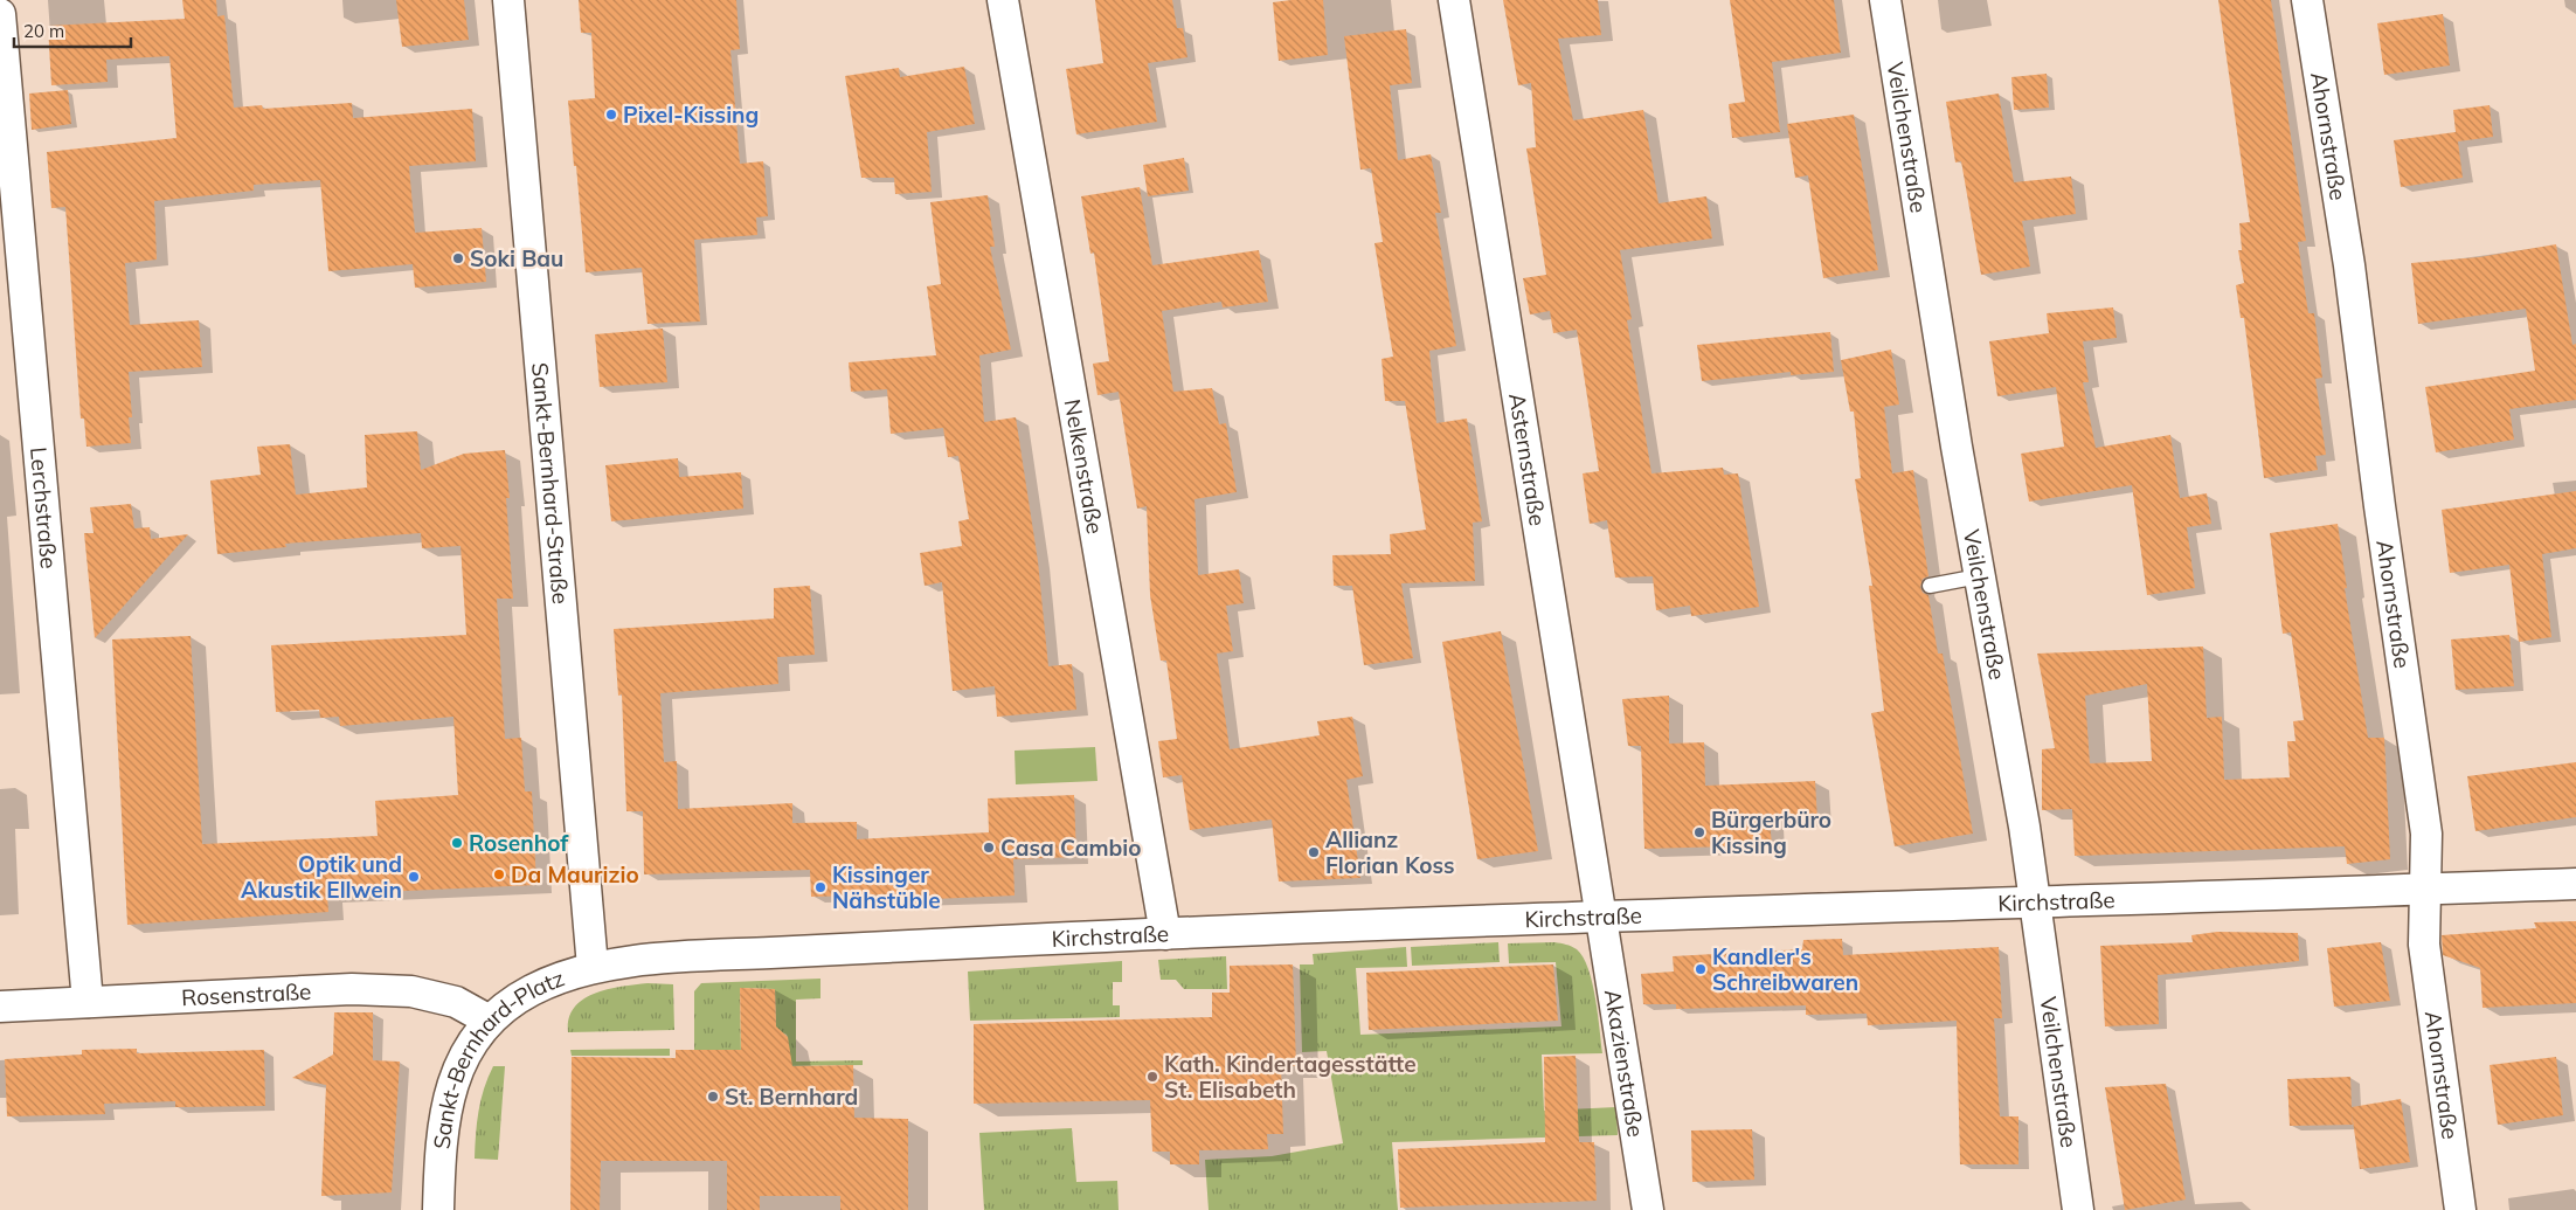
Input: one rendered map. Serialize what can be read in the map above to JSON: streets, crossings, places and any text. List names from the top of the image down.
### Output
{
  "streets": {
    "street": [
      "Ahornstraße",
      "Veilchenstraße",
      "Asternstraße",
      "Nelkenstraße",
      "Sankt-Bernhard-Straße",
      "Lerchstraße",
      "Kirchstraße",
      "Rosenstraße",
      "Akazienstraße",
      "Sankt-Bernhard-Platz"
    ]
  },
  "crossings": [
    ["Ahornstraße", "Kirchstraße"],
    ["Veilchenstraße", "Kirchstraße"],
    ["Asternstraße", "Kirchstraße"],
    ["Asternstraße", "Akazienstraße"],
    ["Nelkenstraße", "Kirchstraße"],
    ["Sankt-Bernhard-Straße", "Kirchstraße"],
    ["Sankt-Bernhard-Straße", "Sankt-Bernhard-Platz"],
    ["Lerchstraße", "Rosenstraße"],
    ["Kirchstraße", "Akazienstraße"],
    ["Kirchstraße", "Sankt-Bernhard-Platz"],
    ["Rosenstraße", "Sankt-Bernhard-Platz"]
  ],
  "places": [
    "Pixel-Kissing",
    "Soki Bau",
    "Bürgerbüro Kissing",
    "Rosenhof",
    "Casa Cambio",
    "Allianz Florian Koss",
    "Da Maurizio",
    "Optik und Akustik Ellwein",
    "Kissinger Nähstüble",
    "Kandler's Schreibwaren",
    "Kath. Kindertagesstätte St. Elisabeth",
    "St. Bernhard"
  ],
  "scale_bar": "20 m"
}
